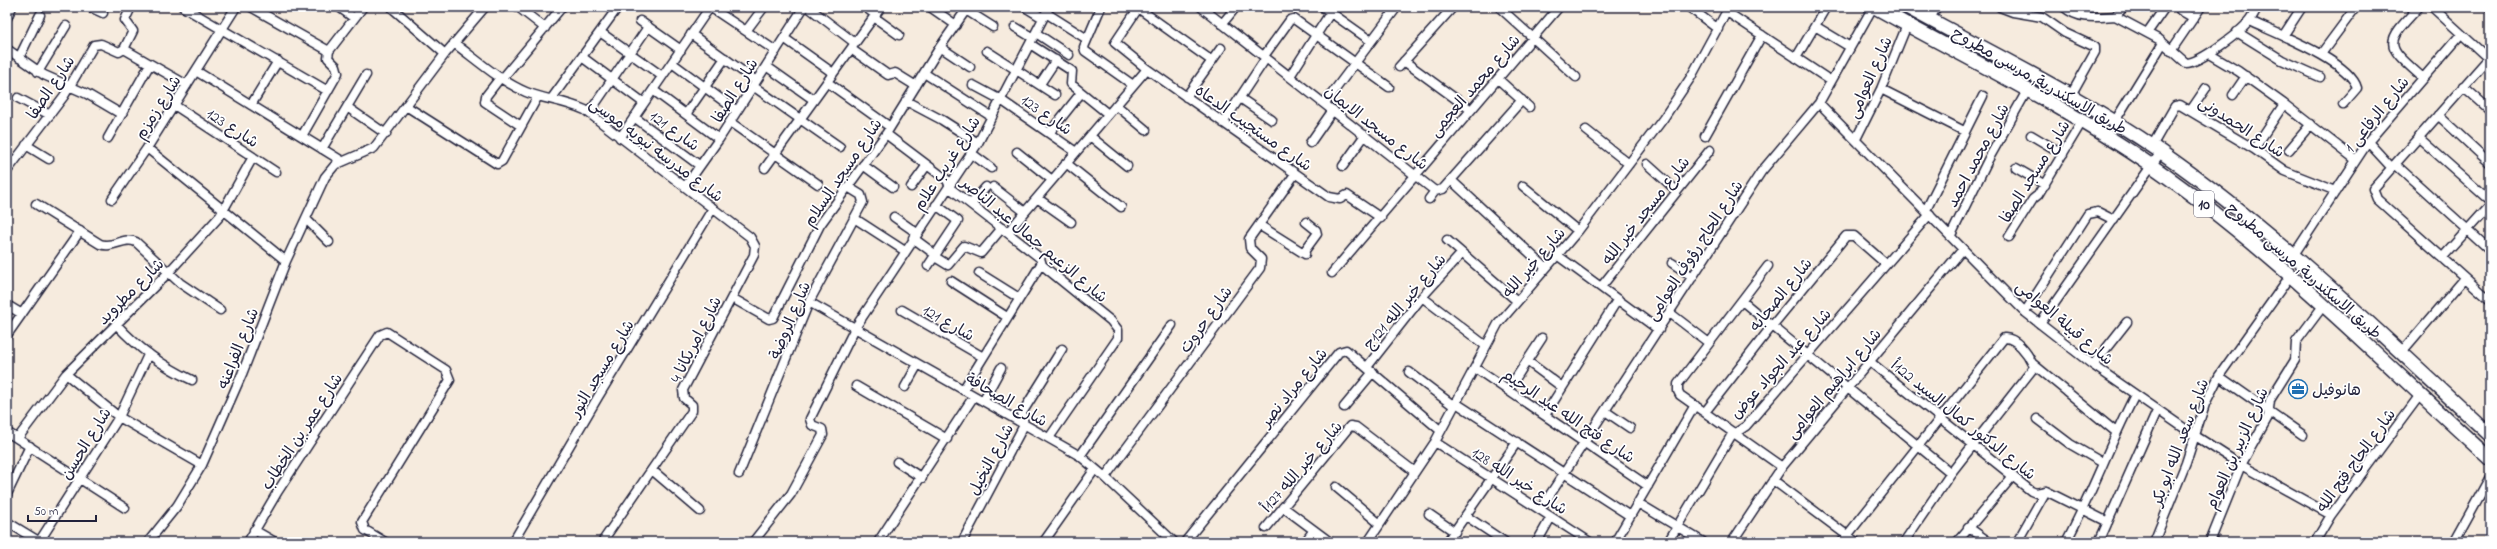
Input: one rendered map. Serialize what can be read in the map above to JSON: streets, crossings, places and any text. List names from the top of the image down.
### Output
{
  "streets": {
    "main road": ["طريق الاسكندرية, مرسى مطروح", "10"],
    "street": [
      "شارع العوامى",
      "شارع محمد العجمى",
      "شارع الصفا",
      "شارع زمزم",
      "شارع 123",
      "شارع الرفاعى 1",
      "شارع الحمدونى",
      "شارع مستجيب الدعاه",
      "شارع مسجد الايمان",
      "شارع 121",
      "شارع مدرسه نبويه موسى",
      "شارع محمد احمد",
      "شارع غريب علام",
      "شارع مسجد الصفا",
      "شارع مسجد السلام",
      "شارع مسجد خير الله",
      "شارع الزعيم جمال عبد الناصر",
      "شارع الحاج رؤوف العوامى",
      "شارع خير الله",
      "شارع مطرويد",
      "شارع الصحابه",
      "شارع خير الله 121ج",
      "شارع حروت",
      "شارع الروضة",
      "شارع قبيلة العوامى",
      "شارع امريكانا 4",
      "شارع الفراعنه",
      "شارع عبد الجواد عوض",
      "شارع مسجد النور",
      "شارع ابراهيم العوامى",
      "شارع مراد نصر",
      "شارع الصحافة",
      "شارع فتح الله عبد الرحيم",
      "شارع الدكتور كمال السيد 122أ",
      "شارع عمر بن الخطاب",
      "شارع سعد الله ابو بكر",
      "شارع الحسن",
      "شارع الزبير بن العوام",
      "شارع النخيل",
      "شارع الحاج فتح الله",
      "شارع خير الله 127أ",
      "شارع خير الله 128"
    ]
  },
  "crossings": [
    ["شارع العوامى", "طريق الاسكندرية, مرسى مطروح"],
    ["شارع العوامى", "شارع قبيلة العوامى"],
    ["طريق الاسكندرية, مرسى مطروح", "شارع الرفاعى 1"],
    ["طريق الاسكندرية, مرسى مطروح", "شارع الحمدونى"],
    ["طريق الاسكندرية, مرسى مطروح", "شارع محمد احمد"],
    ["طريق الاسكندرية, مرسى مطروح", "شارع مسجد الصفا"],
    ["طريق الاسكندرية, مرسى مطروح", "شارع الحاج رؤوف العوامى"],
    ["طريق الاسكندرية, مرسى مطروح", "شارع سعد الله ابو بكر"],
    ["طريق الاسكندرية, مرسى مطروح", "شارع الزبير بن العوام"],
    ["طريق الاسكندرية, مرسى مطروح", "شارع الحاج فتح الله"],
    ["شارع محمد العجمى", "شارع مستجيب الدعاه"],
    ["شارع محمد العجمى", "شارع مسجد الايمان"],
    ["شارع الصفا", "شارع 121"],
    ["شارع الصفا", "شارع مدرسه نبويه موسى"],
    ["شارع زمزم", "شارع 123"],
    ["شارع 123", "شارع غريب علام"],
    ["شارع 123", "شارع مطرويد"],
    ["شارع الرفاعى 1", "شارع الحمدونى"],
    ["شارع مستجيب الدعاه", "شارع حروت"],
    ["شارع مدرسه نبويه موسى", "شارع امريكانا 4"],
    ["شارع مدرسه نبويه موسى", "شارع مسجد النور"],
    ["شارع محمد احمد", "شارع قبيلة العوامى"],
    ["شارع غريب علام", "شارع الزعيم جمال عبد الناصر"],
    ["شارع غريب علام", "شارع الصحافة"],
    ["شارع مسجد السلام", "شارع الزعيم جمال عبد الناصر"],
    ["شارع مسجد السلام", "شارع الروضة"],
    ["شارع مسجد السلام", "شارع امريكانا 4"],
    ["شارع مسجد خير الله", "شارع الحاج رؤوف العوامى"],
    ["شارع مسجد خير الله", "شارع خير الله"],
    ["شارع الزعيم جمال عبد الناصر", "شارع الصحافة"],
    ["شارع الحاج رؤوف العوامى", "شارع قبيلة العوامى"],
    ["شارع الحاج رؤوف العوامى", "شارع فتح الله عبد الرحيم"],
    ["شارع الحاج رؤوف العوامى", "شارع خير الله 128"],
    ["شارع خير الله", "شارع مراد نصر"],
    ["شارع خير الله", "شارع فتح الله عبد الرحيم"],
    ["شارع خير الله", "شارع خير الله 127أ"],
    ["شارع خير الله", "شارع خير الله 128"],
    ["شارع الصحابه", "شارع عبد الجواد عوض"],
    ["شارع خير الله 121ج", "شارع مراد نصر"],
    ["شارع حروت", "شارع الصحافة"],
    ["شارع الروضة", "شارع الصحافة"],
    ["شارع قبيلة العوامى", "شارع عبد الجواد عوض"],
    ["شارع قبيلة العوامى", "شارع ابراهيم العوامى"],
    ["شارع قبيلة العوامى", "شارع سعد الله ابو بكر"],
    ["شارع قبيلة العوامى", "شارع الزبير بن العوام"],
    ["شارع قبيلة العوامى", "شارع الحاج فتح الله"],
    ["شارع ابراهيم العوامى", "شارع الدكتور كمال السيد 122أ"],
    ["شارع الصحافة", "شارع النخيل"]
  ],
  "places": {
    "office": ["هانوفيل"]
  },
  "scale_bar": "50 m"
}
